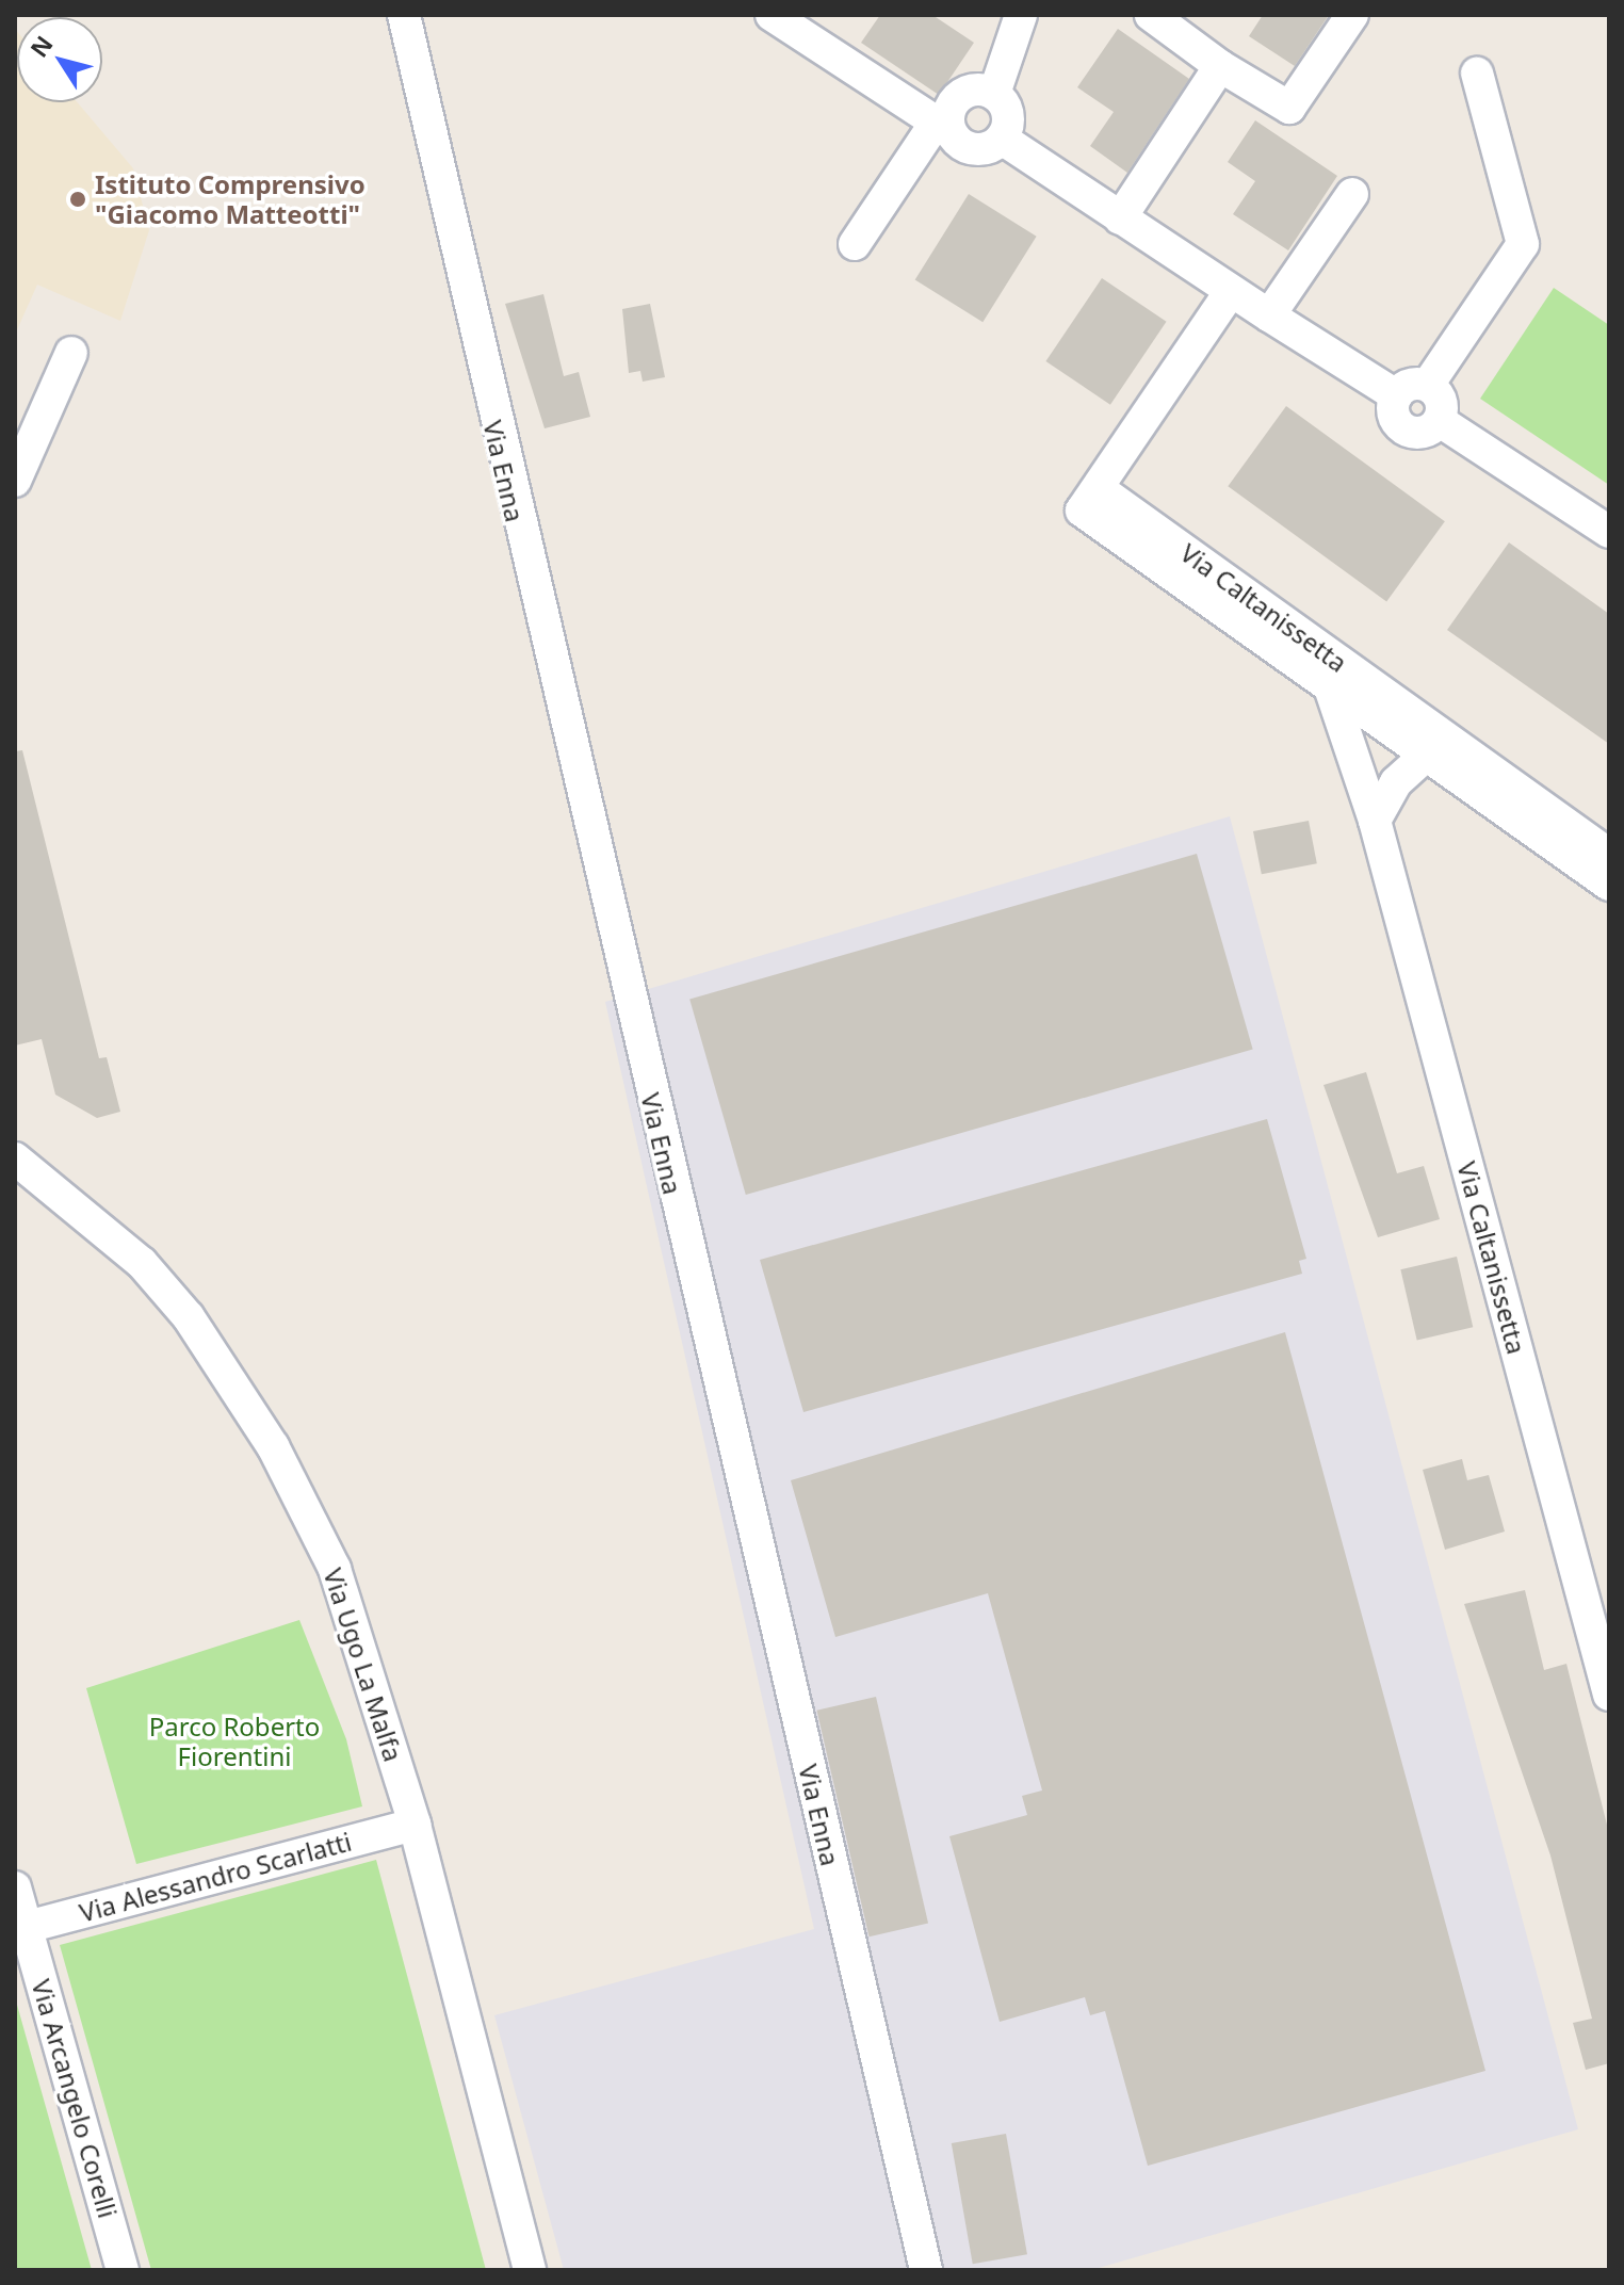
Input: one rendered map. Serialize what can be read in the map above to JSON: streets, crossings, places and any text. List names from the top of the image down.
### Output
{
  "streets": {
    "street": [
      "Via Enna",
      "Via Caltanissetta",
      "Via Ugo La Malfa",
      "Via Alessandro Scarlatti",
      "Via Arcangelo Corelli"
    ]
  },
  "crossings": [
    ["Via Ugo La Malfa", "Via Alessandro Scarlatti"],
    ["Via Alessandro Scarlatti", "Via Arcangelo Corelli"]
  ],
  "parks": ["Parco Roberto Fiorentini"],
  "places": ["Istituto Comprensivo \"Giacomo Matteotti\""],
  "north": "top left"
}
